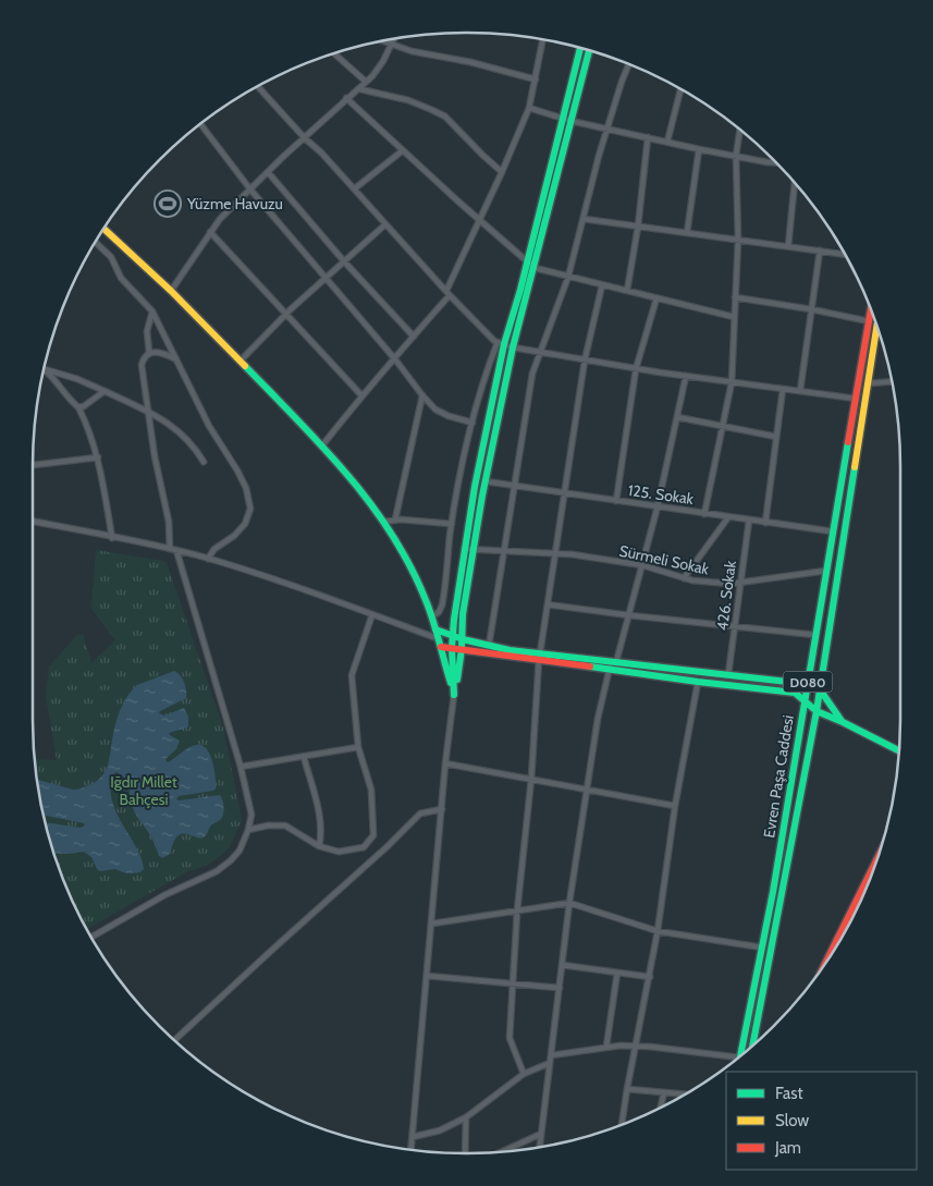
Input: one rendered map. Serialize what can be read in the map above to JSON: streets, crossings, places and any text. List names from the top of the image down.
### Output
{
  "streets": {
    "main road": ["D080", "Evren Paşa Caddesi"],
    "street": ["125. Sokak", "Sürmeli Sokak", "426. Sokak"]
  },
  "crossings": [
    ["125. Sokak", "426. Sokak"],
    ["125. Sokak", "Evren Paşa Caddesi"],
    ["Sürmeli Sokak", "426. Sokak"],
    ["Sürmeli Sokak", "Evren Paşa Caddesi"]
  ],
  "parks": ["Iğdır Millet Bahçesi"],
  "places": {
    "sports": ["Yüzme Havuzu"]
  },
  "legend": ["Fast", "Slow", "Jam"]
}
